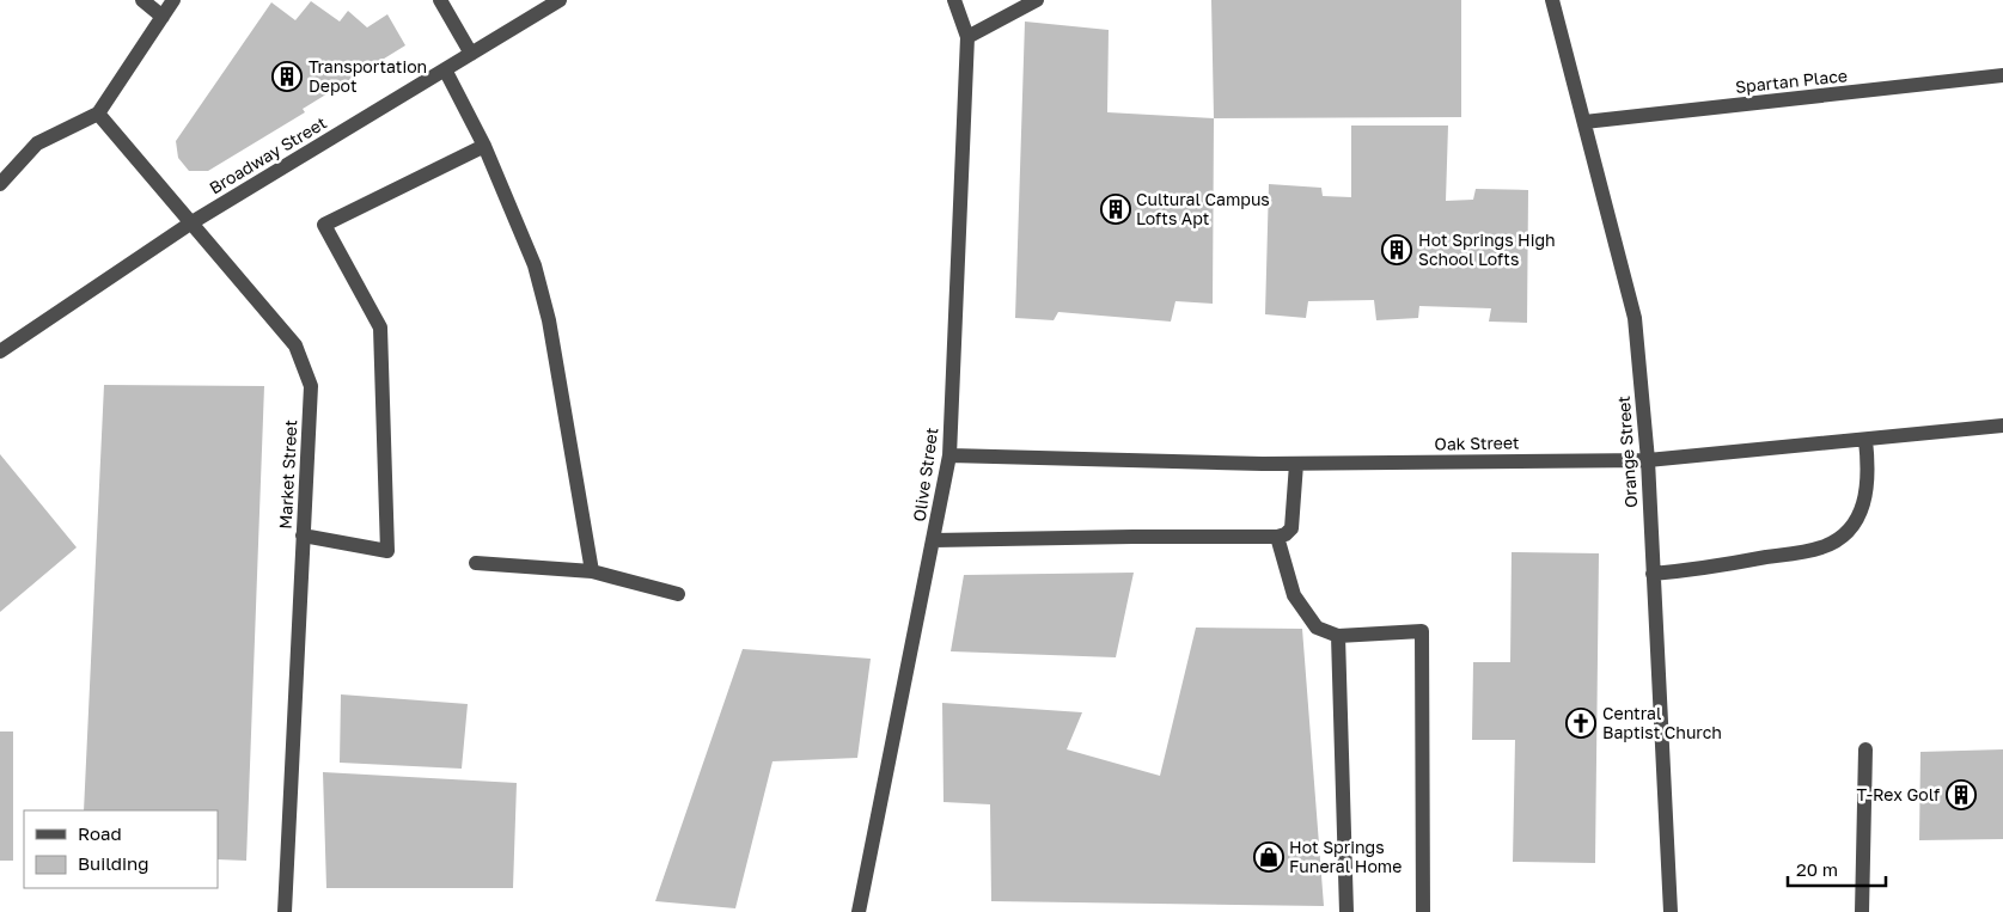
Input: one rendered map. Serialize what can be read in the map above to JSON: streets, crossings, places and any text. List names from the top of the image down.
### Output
{
  "streets": {
    "street": [
      "Spartan Place",
      "Broadway Street",
      "Oak Street",
      "Orange Street",
      "Market Street",
      "Olive Street"
    ]
  },
  "crossings": [
    ["Spartan Place", "Orange Street"],
    ["Broadway Street", "Market Street"],
    ["Oak Street", "Orange Street"],
    ["Oak Street", "Olive Street"]
  ],
  "places": {
    "building": [
      "Transportation Depot",
      "Cultural Campus Lofts Apt",
      "Hot Springs High School Lofts",
      "T-Rex Golf"
    ],
    "church": ["Central Baptist Church"],
    "shop": ["Hot Springs Funeral Home"]
  },
  "legend": ["Road", "Building"],
  "scale_bar": "20 m"
}
